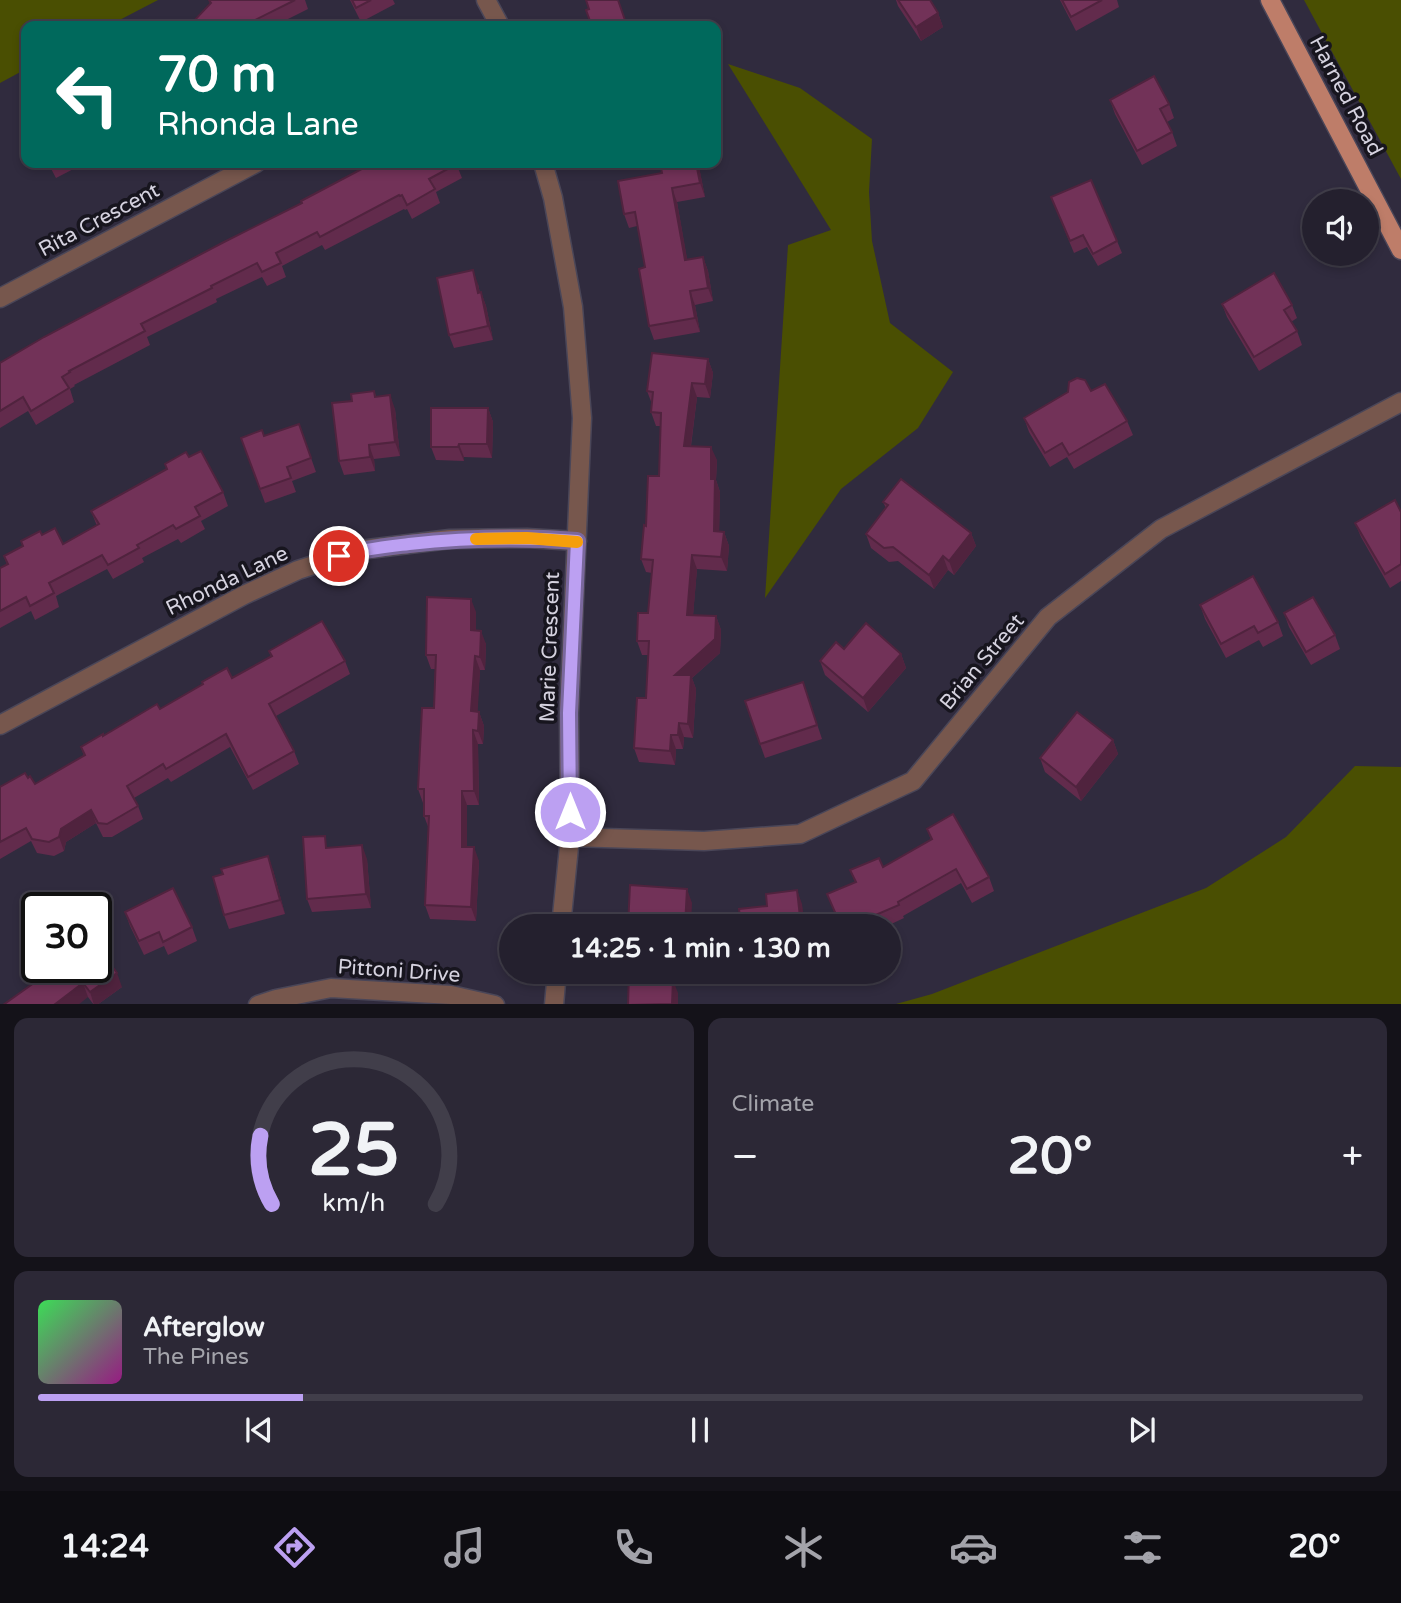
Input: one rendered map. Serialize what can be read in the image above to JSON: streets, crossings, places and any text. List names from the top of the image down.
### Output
{
  "streets": {
    "main road": ["Harned Road"],
    "street": [
      "Rita Crescent",
      "Rhonda Lane",
      "Marie Crescent",
      "Brian Street",
      "Pittoni Drive"
    ]
  },
  "crossings": [
    ["Rhonda Lane", "Marie Crescent"],
    ["Marie Crescent", "Brian Street"]
  ],
  "page": {
    "turn": ["70 m", "Rhonda Lane"],
    "limit": "30",
    "trip": "14:25 · 1 min · 130 m",
    "tile": "Climate",
    "heat": ["−", "20°", "+"],
    "song": ["Afterglow", "The Pines"],
    "tabs": ["14:24", "20°"],
    "gauge": ["25", "km/h"]
  }
}
